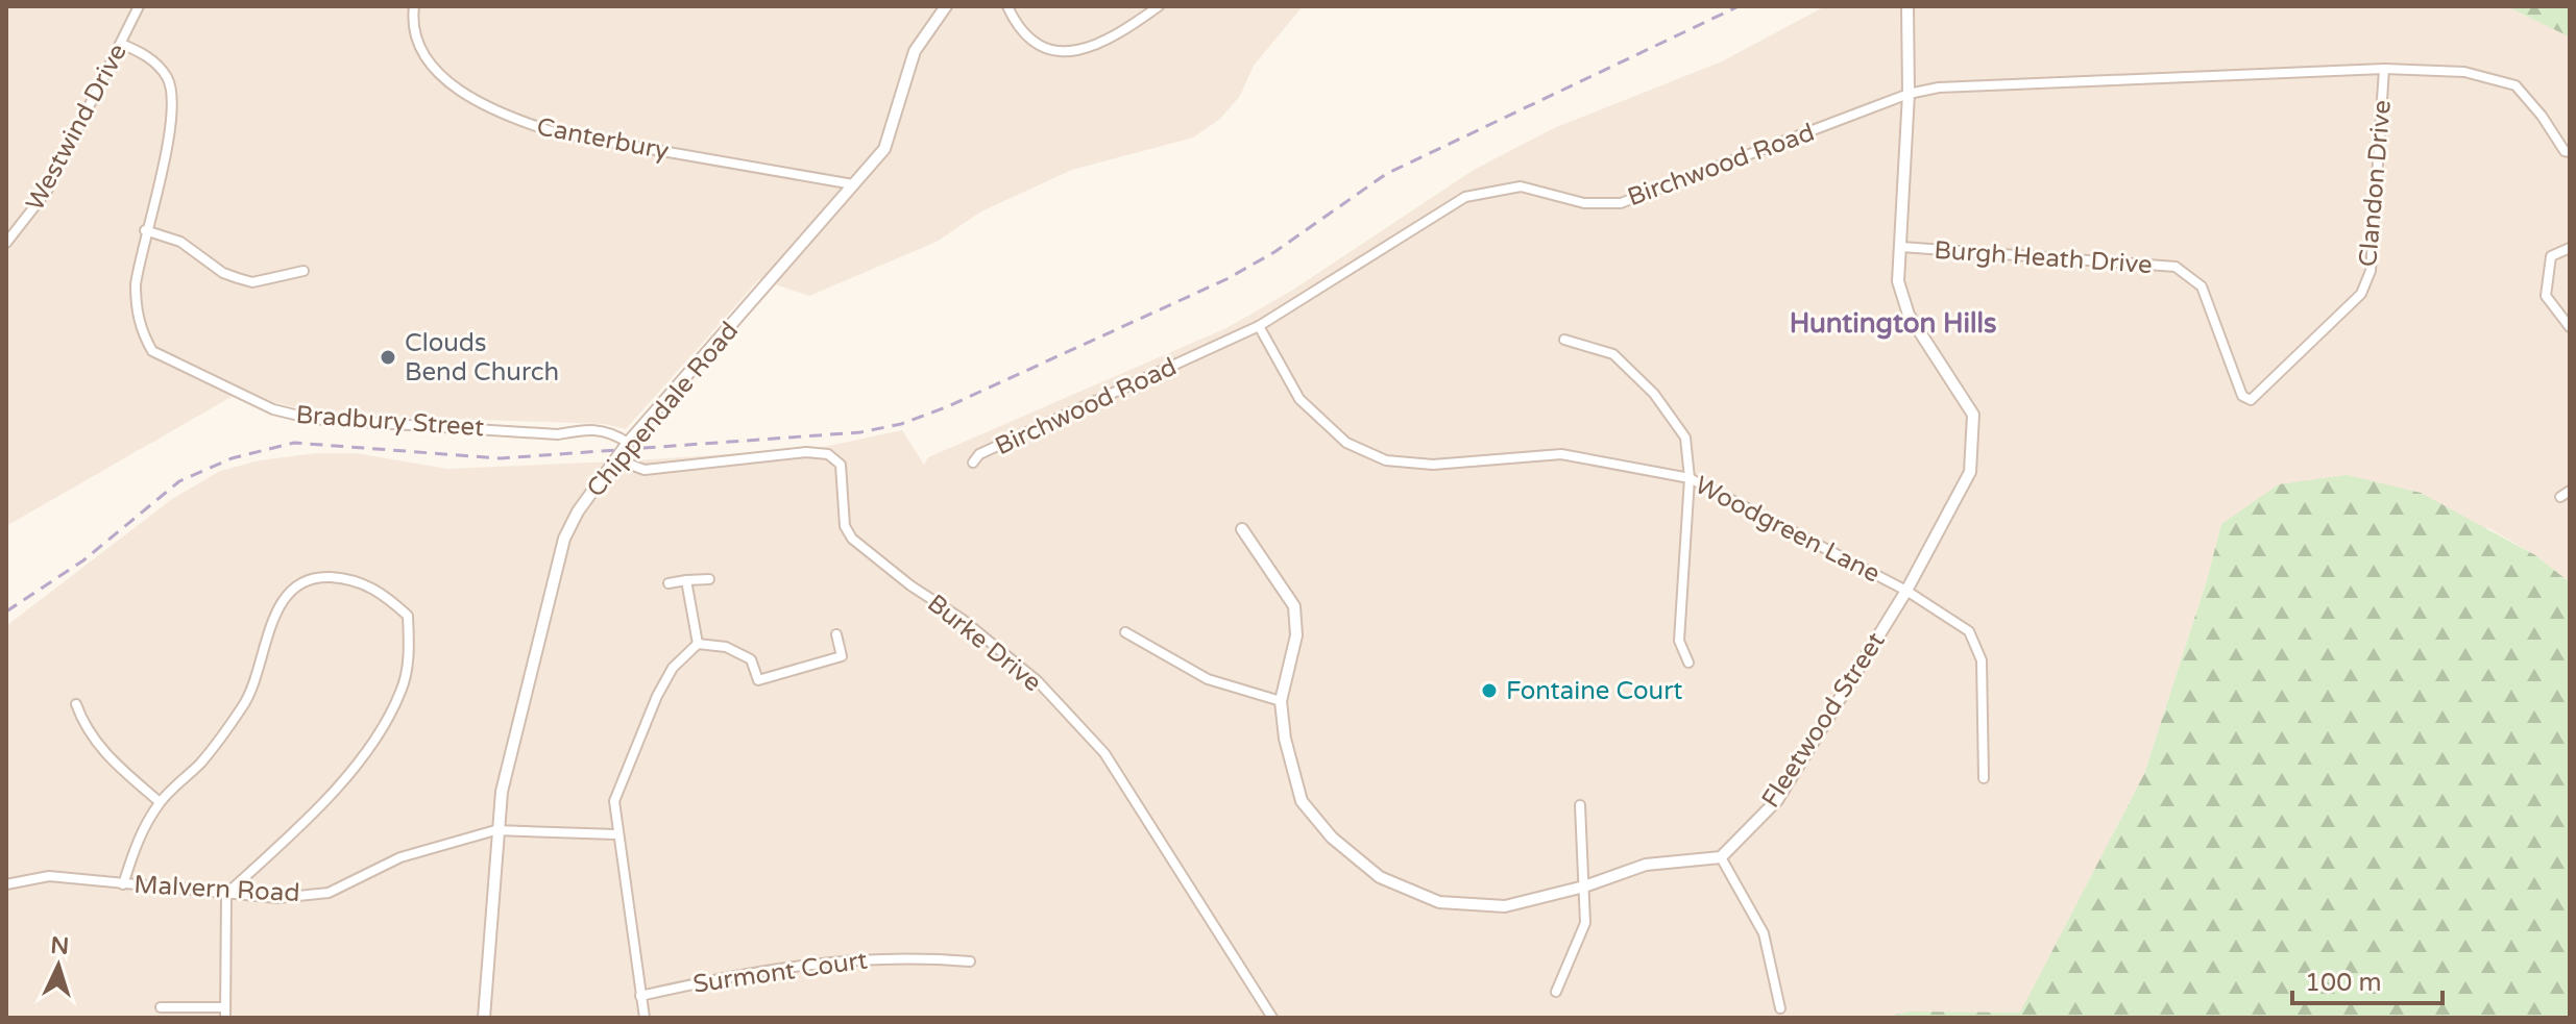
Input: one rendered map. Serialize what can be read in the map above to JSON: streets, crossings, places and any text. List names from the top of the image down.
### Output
{
  "streets": {
    "street": [
      "Westwind Drive",
      "Canterbury",
      "Birchwood Road",
      "Clandon Drive",
      "Burgh Heath Drive",
      "Chippendale Road",
      "Bradbury Street",
      "Woodgreen Lane",
      "Burke Drive",
      "Fleetwood Street",
      "Malvern Road",
      "Surmont Court"
    ]
  },
  "crossings": [
    ["Westwind Drive", "Bradbury Street"],
    ["Canterbury", "Chippendale Road"],
    ["Birchwood Road", "Clandon Drive"],
    ["Birchwood Road", "Woodgreen Lane"],
    ["Birchwood Road", "Fleetwood Street"],
    ["Clandon Drive", "Burgh Heath Drive"],
    ["Burgh Heath Drive", "Fleetwood Street"],
    ["Chippendale Road", "Bradbury Street"],
    ["Chippendale Road", "Burke Drive"],
    ["Chippendale Road", "Malvern Road"],
    ["Woodgreen Lane", "Fleetwood Street"]
  ],
  "districts": ["Huntington Hills"],
  "places": ["Clouds Bend Church", "Fontaine Court"],
  "scale_bar": "100 m",
  "north": "top"
}
